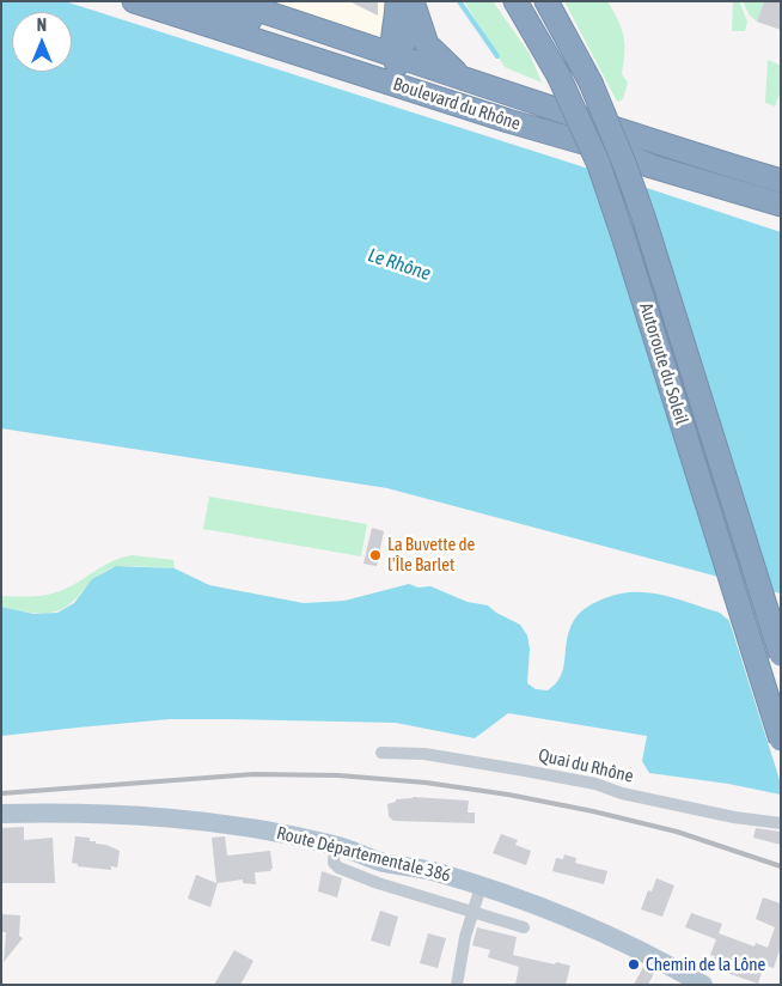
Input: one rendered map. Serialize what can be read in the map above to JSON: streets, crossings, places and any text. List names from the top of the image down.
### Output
{
  "streets": {
    "highway": ["Boulevard du Rhône", "Autoroute du Soleil"],
    "main road": ["Route Départementale 386"],
    "street": ["Quai du Rhône"]
  },
  "water": ["Le Rhône"],
  "places": ["La Buvette de l'Île Barlet", "Chemin de la Lône"],
  "north": "top"
}
